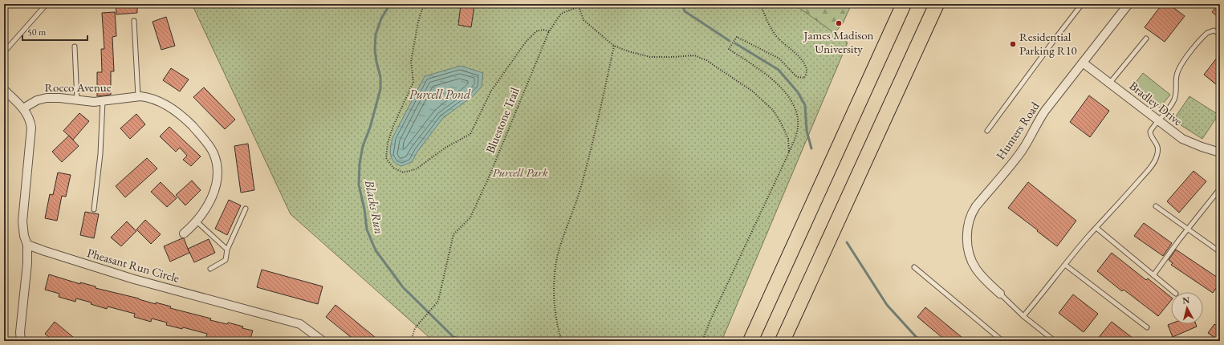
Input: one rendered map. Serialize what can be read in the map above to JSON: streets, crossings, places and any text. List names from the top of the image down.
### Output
{
  "streets": {
    "street": [
      "Rocco Avenue",
      "Bradley Drive",
      "Hunters Road",
      "Pheasant Run Circle"
    ],
    "path": ["Bluestone Trail"]
  },
  "crossings": [
    ["Bradley Drive", "Hunters Road"]
  ],
  "water": ["Purcell Pond", "Blacks Run"],
  "parks": ["Purcell Park"],
  "places": ["James Madison University", "Residential Parking R10"],
  "scale_bar": "50 m",
  "north": "top"
}
